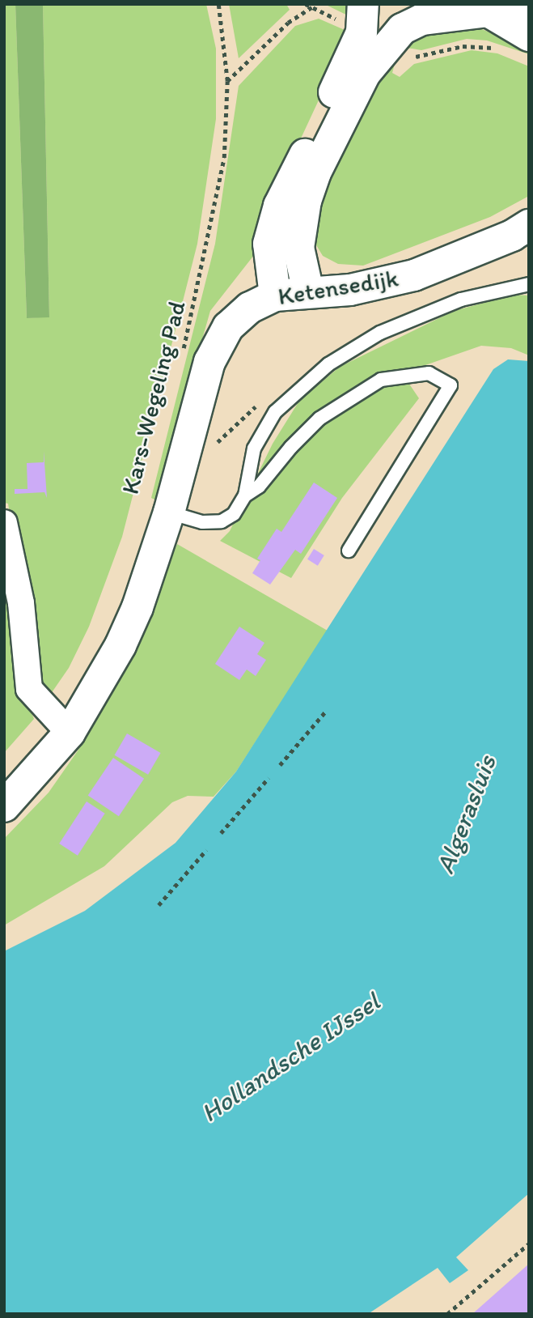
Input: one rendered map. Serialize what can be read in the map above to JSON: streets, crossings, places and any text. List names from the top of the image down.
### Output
{
  "streets": {
    "street": ["Ketensedijk"],
    "path": ["Kars-Wegeling Pad"]
  },
  "water": ["Algerasluis", "Hollandsche IJssel"]
}
